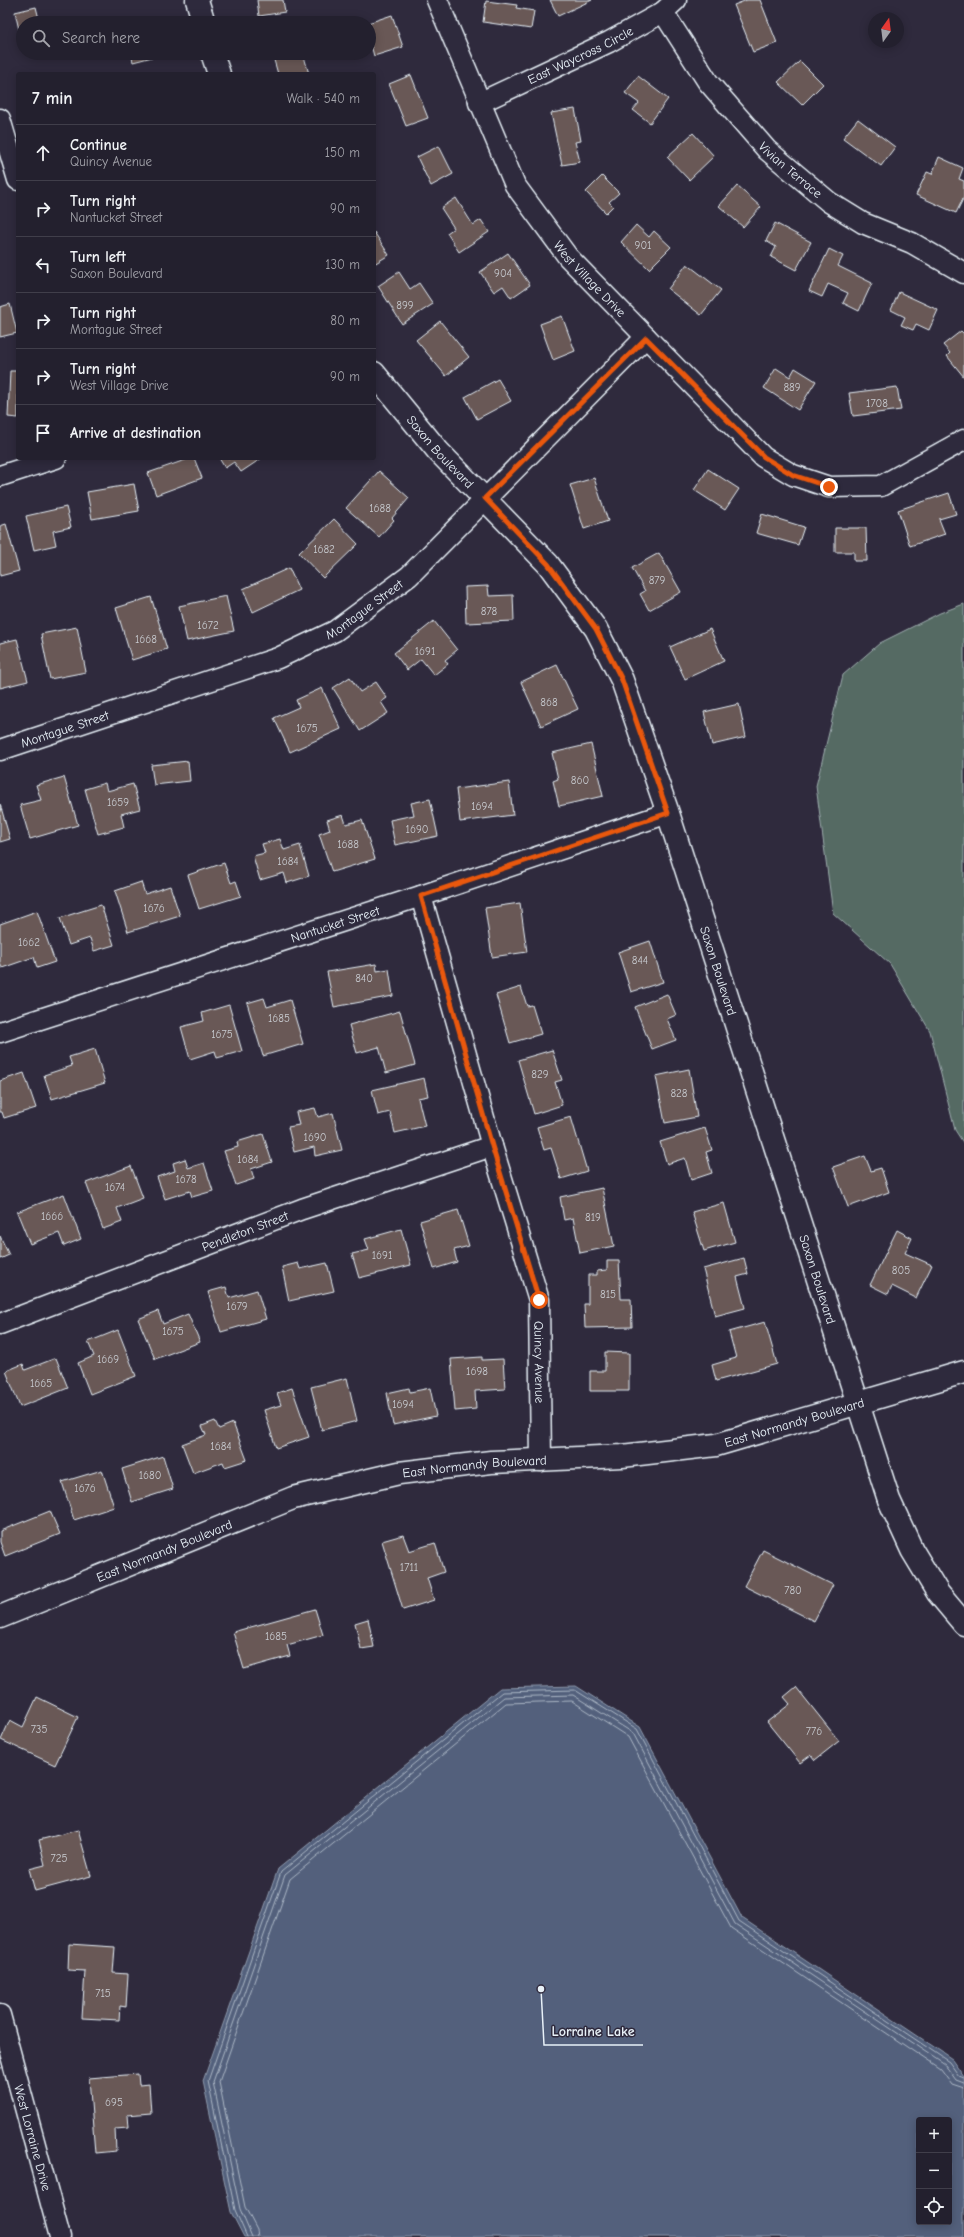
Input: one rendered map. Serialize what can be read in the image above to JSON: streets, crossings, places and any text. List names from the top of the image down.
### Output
{
  "streets": {
    "main road": ["Saxon Boulevard", "East Normandy Boulevard"],
    "street": [
      "East Waycross Circle",
      "Vivian Terrace",
      "West Village Drive",
      "Montague Street",
      "Nantucket Street",
      "Pendleton Street",
      "Quincy Avenue",
      "West Lorraine Drive"
    ]
  },
  "crossings": [
    ["East Waycross Circle", "Vivian Terrace"],
    ["East Waycross Circle", "West Village Drive"],
    ["West Village Drive", "Montague Street"],
    ["Saxon Boulevard", "Montague Street"],
    ["Saxon Boulevard", "Nantucket Street"],
    ["Saxon Boulevard", "East Normandy Boulevard"],
    ["Nantucket Street", "Quincy Avenue"],
    ["Pendleton Street", "Quincy Avenue"],
    ["Quincy Avenue", "East Normandy Boulevard"]
  ],
  "places": ["Lorraine Lake"],
  "house_numbers": [
    "901",
    "904",
    "899",
    "889",
    "1708",
    "1688",
    "1682",
    "879",
    "878",
    "1672",
    "1668",
    "1691",
    "868",
    "1675",
    "860",
    "1659",
    "1694",
    "1690",
    "1688",
    "1684",
    "1676",
    "1662",
    "844",
    "840",
    "1685",
    "1675",
    "829",
    "828",
    "1690",
    "1684",
    "1678",
    "1674",
    "1666",
    "819",
    "1691",
    "805",
    "815",
    "1679",
    "1675",
    "1669",
    "1698",
    "1665",
    "1694",
    "1684",
    "1680",
    "1676",
    "1711",
    "780",
    "1685",
    "735",
    "776",
    "725",
    "715",
    "695"
  ],
  "north": "top",
  "page": {
    "search": "Search here",
    "heading": ["7 min", "Walk · 540 m"],
    "list": [
      ["Continue", "Quincy Avenue", "150 m"],
      ["Turn right", "Nantucket Street", "90 m"],
      ["Turn left", "Saxon Boulevard", "130 m"],
      ["Turn right", "Montague Street", "80 m"],
      ["Turn right", "West Village Drive", "90 m"],
      "Arrive at destination"
    ],
    "map_buttons": ["+", "−"]
  }
}
